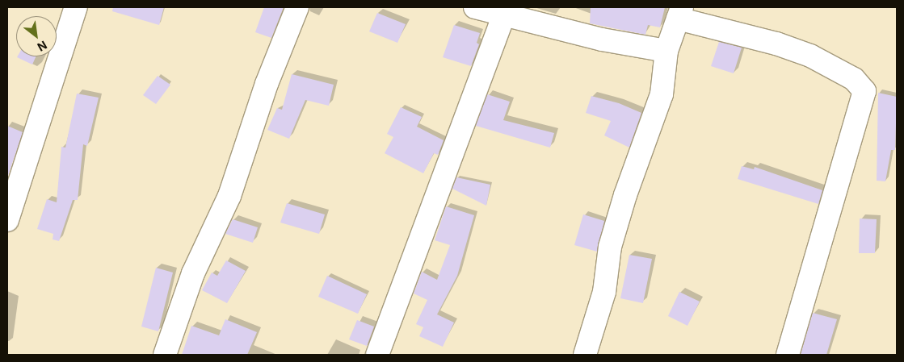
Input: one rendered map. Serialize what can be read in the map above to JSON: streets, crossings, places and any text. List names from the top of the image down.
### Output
{
  "north": "bottom right"
}
